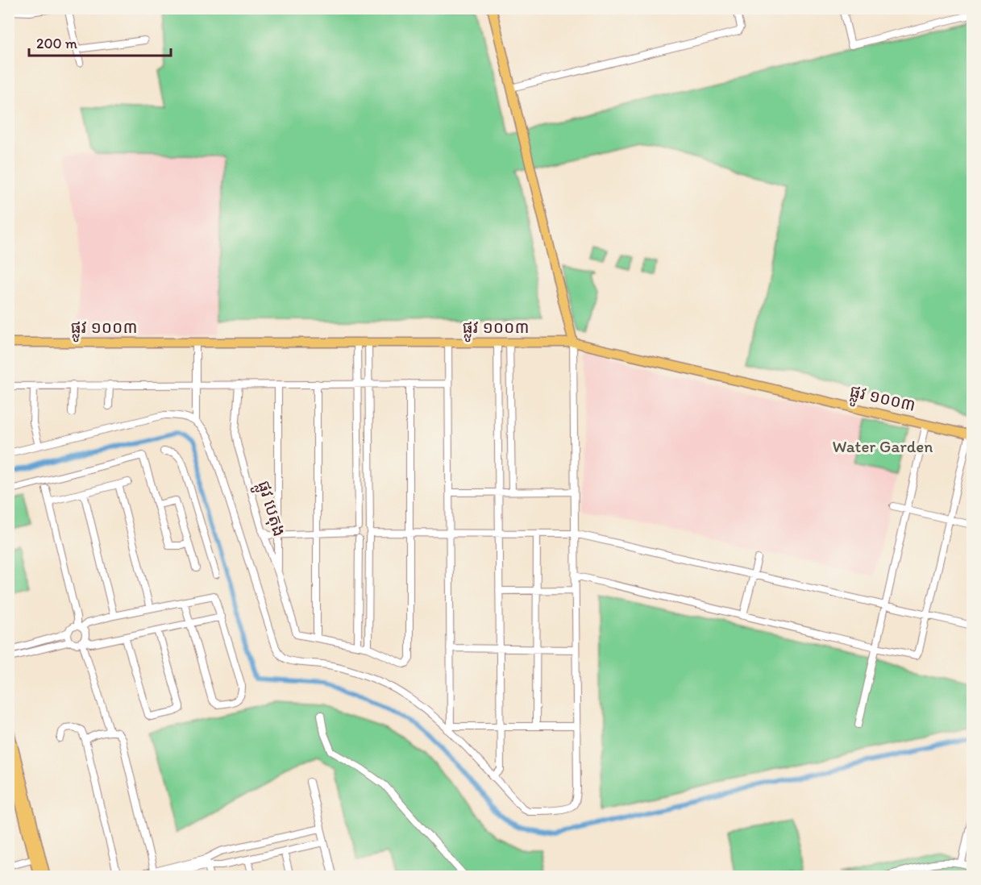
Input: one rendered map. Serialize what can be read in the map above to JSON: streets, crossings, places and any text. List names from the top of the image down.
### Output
{
  "streets": {
    "main road": ["ផ្លូវ ១០០៣"],
    "street": ["ផ្លូវ បេតុង"]
  },
  "parks": ["Water Garden"],
  "scale_bar": "200 m"
}
